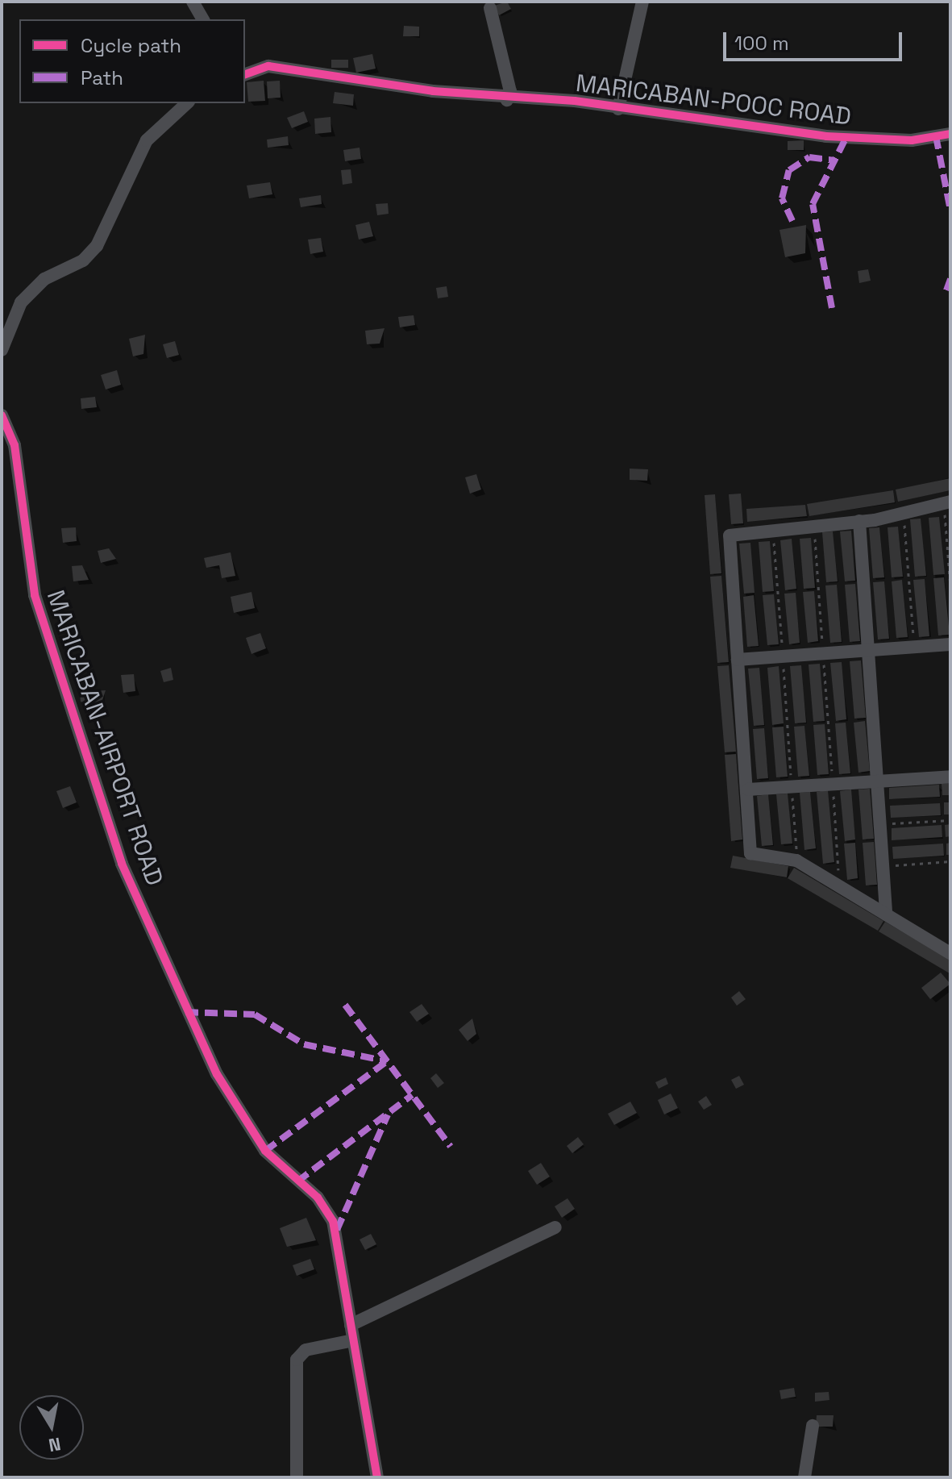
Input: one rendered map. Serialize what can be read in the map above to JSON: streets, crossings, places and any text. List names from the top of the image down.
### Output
{
  "streets": {
    "street": ["MARICABAN-POOC ROAD", "MARICABAN-AIRPORT ROAD"]
  },
  "legend": ["Cycle path", "Path"],
  "scale_bar": "100 m",
  "north": "bottom"
}
